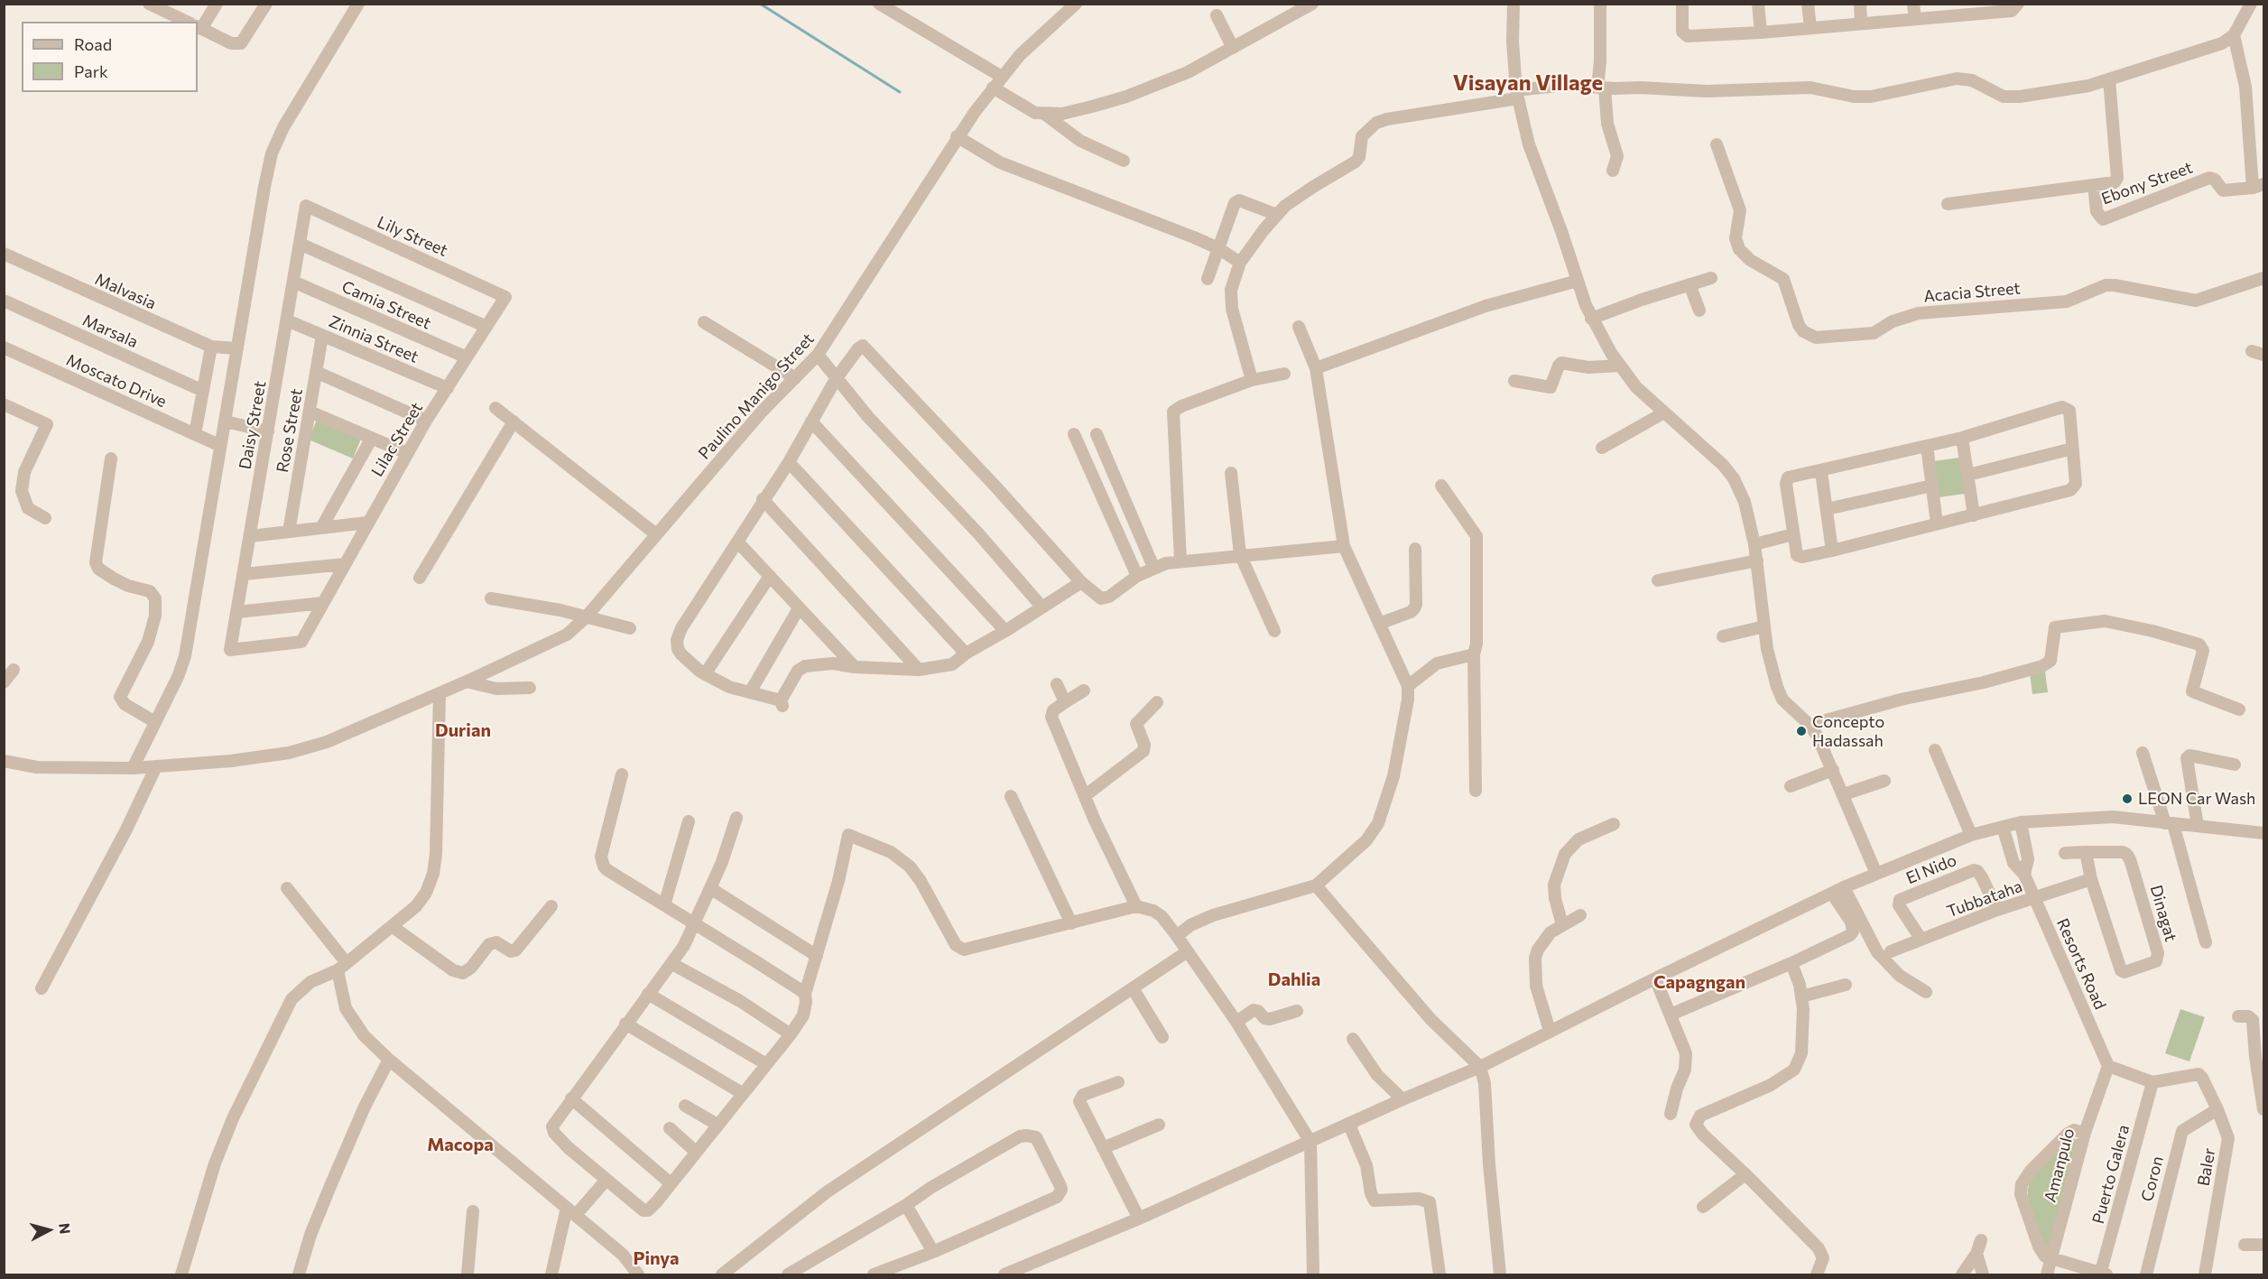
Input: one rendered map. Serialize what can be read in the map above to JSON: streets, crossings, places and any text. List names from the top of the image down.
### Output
{
  "streets": {
    "street": [
      "Ebony Street",
      "Lily Street",
      "Malvasia",
      "Acacia Street",
      "Camia Street",
      "Marsala",
      "Zinnia Street",
      "Moscato Drive",
      "Paulino Manigo Street",
      "Daisy Street",
      "Rose Street",
      "Lilac Street",
      "El Nido",
      "Tubbataha",
      "Dinagat",
      "Resorts Road",
      "Amanpulo",
      "Baler",
      "Puerto Galera",
      "Coron"
    ]
  },
  "crossings": [
    ["Lily Street", "Daisy Street"],
    ["Lily Street", "Lilac Street"],
    ["Camia Street", "Daisy Street"],
    ["Camia Street", "Lilac Street"],
    ["Zinnia Street", "Daisy Street"],
    ["Zinnia Street", "Rose Street"],
    ["Zinnia Street", "Lilac Street"],
    ["Daisy Street", "Lilac Street"],
    ["El Nido", "Tubbataha"],
    ["Tubbataha", "Dinagat"],
    ["Tubbataha", "Resorts Road"],
    ["Resorts Road", "Amanpulo"],
    ["Baler", "Puerto Galera"],
    ["Baler", "Coron"]
  ],
  "districts": [
    "Visayan Village",
    "Durian",
    "Dahlia",
    "Capagngan",
    "Macopa",
    "Pinya"
  ],
  "places": ["Concepto Hadassah", "LEON Car Wash"],
  "legend": ["Road", "Park"],
  "north": "right"
}
